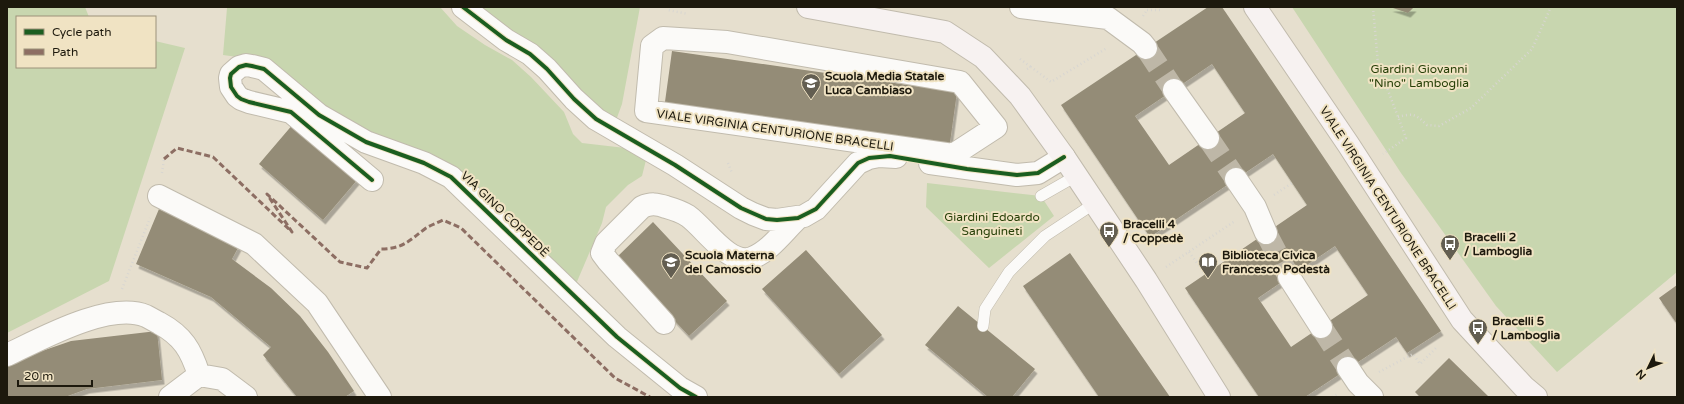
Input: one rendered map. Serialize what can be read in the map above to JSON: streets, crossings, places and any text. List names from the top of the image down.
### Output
{
  "streets": {
    "street": ["VIALE VIRGINIA CENTURIONE BRACELLI", "VIA GINO COPPEDÈ"]
  },
  "parks": ["Giardini Giovanni \"Nino\" Lamboglia", "Giardini Edoardo Sanguineti"],
  "places": {
    "school or university": ["Scuola Media Statale Luca Cambiaso", "Scuola Materna del Camoscio"],
    "bus stop": ["Bracelli 4 / Coppedè", "Bracelli 2 / Lamboglia", "Bracelli 5 / Lamboglia"],
    "library": ["Biblioteca Civica Francesco Podestà"]
  },
  "legend": ["Cycle path", "Path"],
  "scale_bar": "20 m",
  "north": "bottom left"
}
